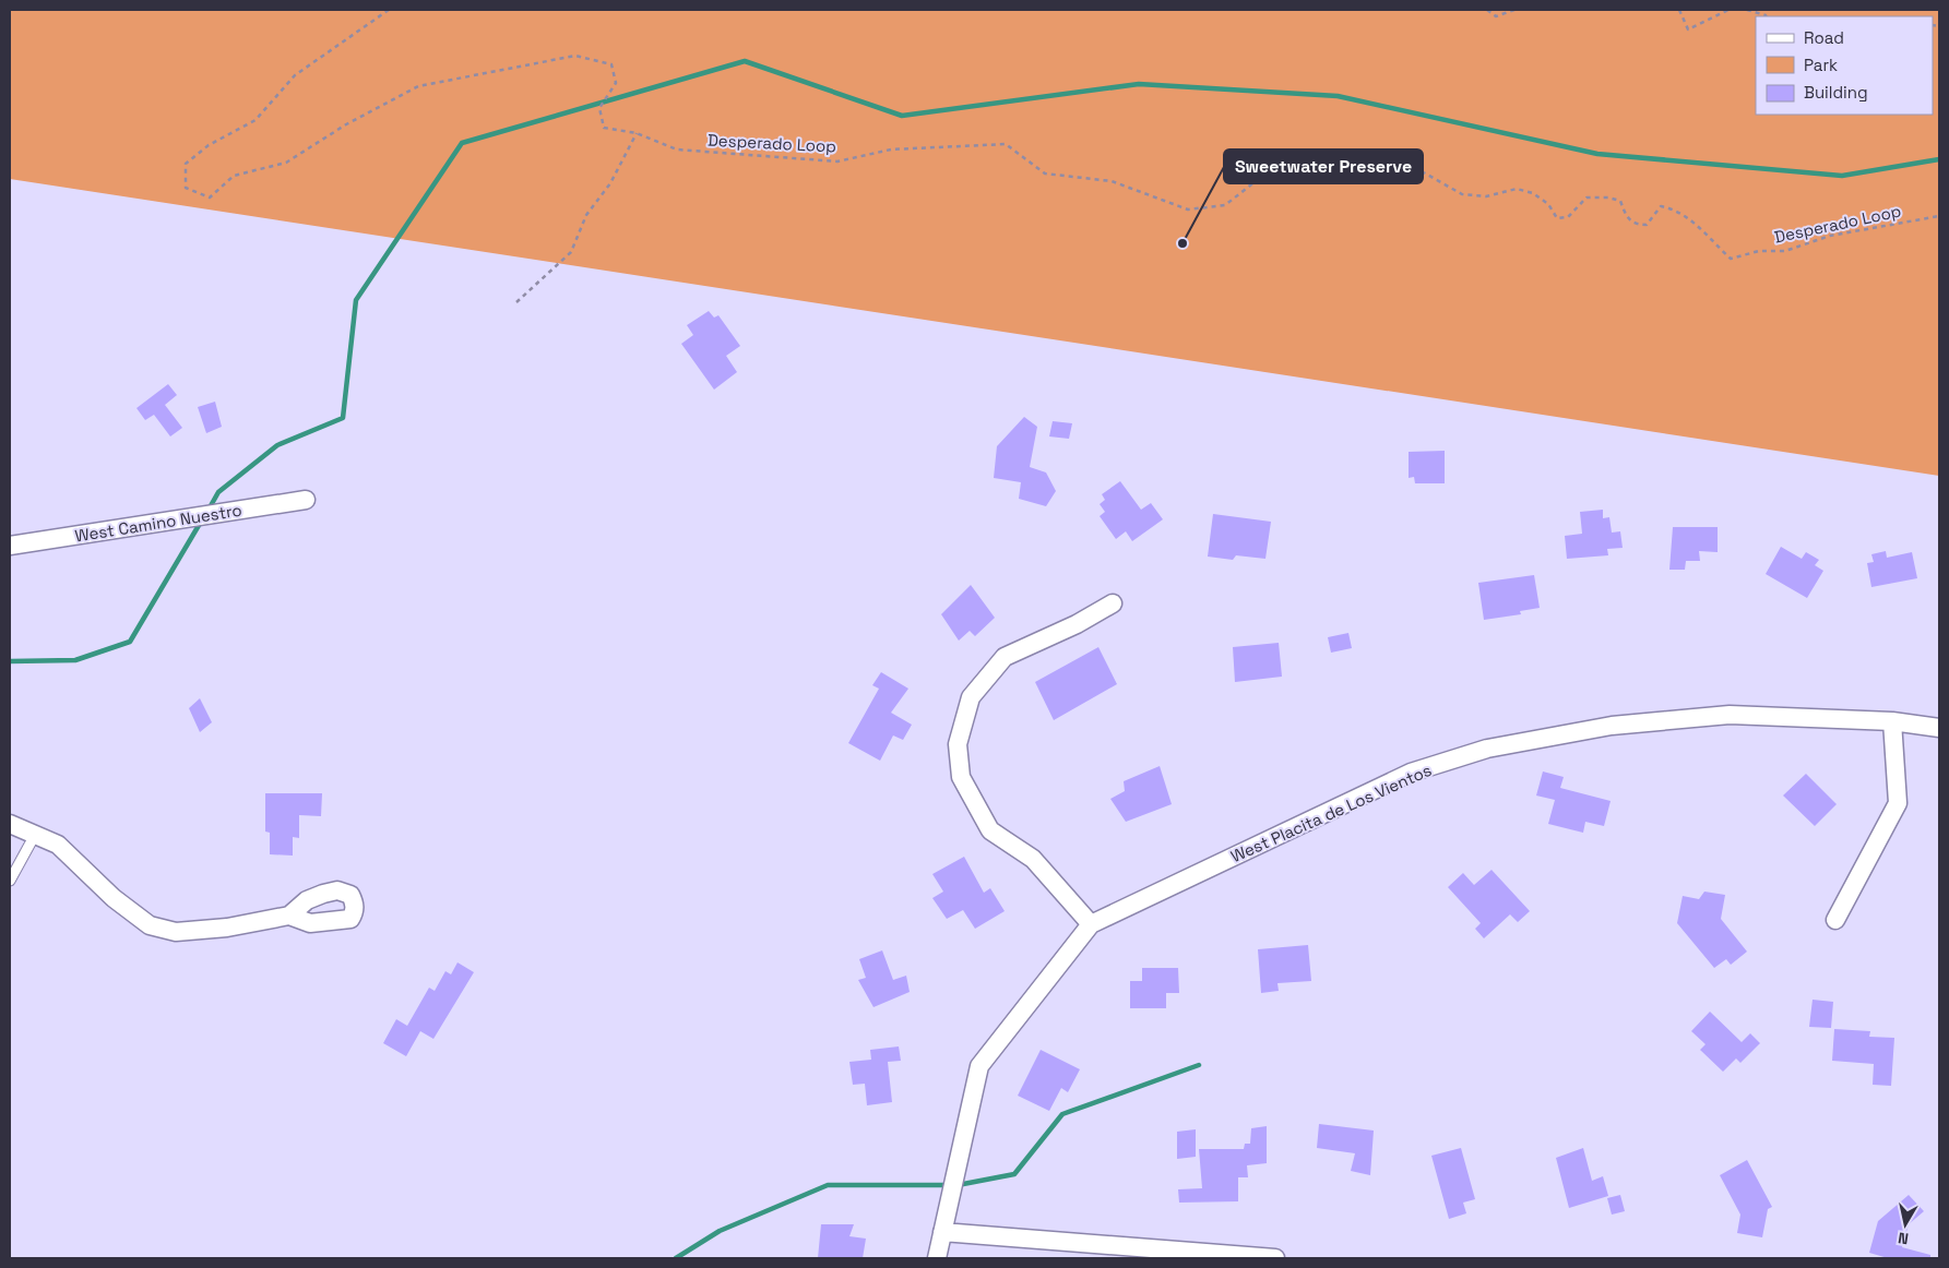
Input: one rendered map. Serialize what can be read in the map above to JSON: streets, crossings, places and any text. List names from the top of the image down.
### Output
{
  "streets": {
    "street": ["West Camino Nuestro", "West Placita de Los Vientos"],
    "path": ["Desperado Loop"]
  },
  "places": ["Sweetwater Preserve"],
  "legend": ["Road", "Park", "Building"],
  "north": "bottom"
}
